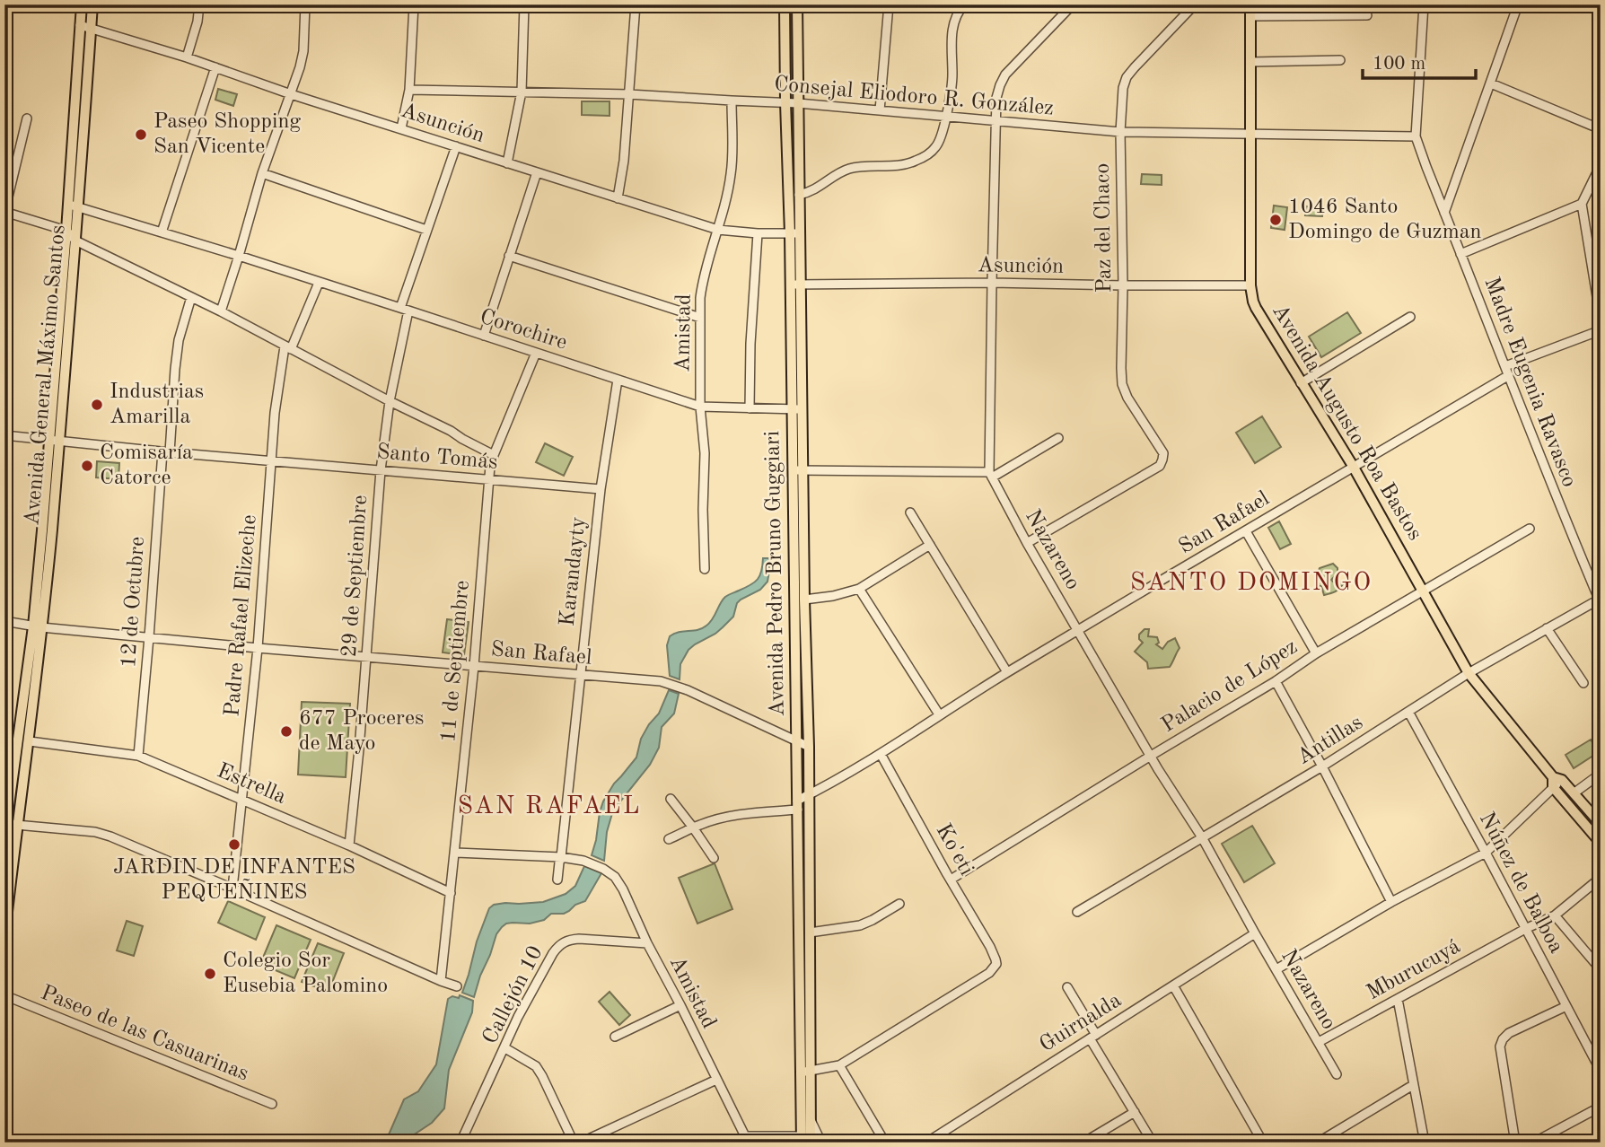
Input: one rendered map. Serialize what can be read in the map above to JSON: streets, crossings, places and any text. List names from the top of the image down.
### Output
{
  "streets": {
    "main road": ["Avenida General Máximo Santos", "Avenida Augusto Roa Bastos", "Avenida Pedro Bruno Guggiari"],
    "street": [
      "Consejal Eliodoro R. González",
      "Asunción",
      "Paz del Chaco",
      "Corochire",
      "Amistad",
      "Madre Eugenia Ravasco",
      "Santo Tomás",
      "San Rafael",
      "Nazareno",
      "Karandayty",
      "29 de Septiembre",
      "12 de Octubre",
      "Padre Rafael Elizeche",
      "11 de Septiembre",
      "Palacio de López",
      "Antillas",
      "Estrella",
      "Ko'eti",
      "Núñez de Balboa",
      "Mburucuyá",
      "Callejón 10",
      "Guirnalda",
      "Paseo de las Casuarinas"
    ]
  },
  "crossings": [
    ["Consejal Eliodoro R. González", "Paz del Chaco"],
    ["Consejal Eliodoro R. González", "Amistad"],
    ["Consejal Eliodoro R. González", "Madre Eugenia Ravasco"],
    ["Consejal Eliodoro R. González", "Avenida Augusto Roa Bastos"],
    ["Consejal Eliodoro R. González", "Nazareno"],
    ["Consejal Eliodoro R. González", "Avenida Pedro Bruno Guggiari"],
    ["Asunción", "Paz del Chaco"],
    ["Asunción", "Amistad"],
    ["Asunción", "Avenida General Máximo Santos"],
    ["Asunción", "Avenida Augusto Roa Bastos"],
    ["Asunción", "Nazareno"],
    ["Asunción", "Avenida Pedro Bruno Guggiari"],
    ["Asunción", "29 de Septiembre"],
    ["Paz del Chaco", "Nazareno"],
    ["Corochire", "Amistad"],
    ["Corochire", "Avenida General Máximo Santos"],
    ["Corochire", "Karandayty"],
    ["Corochire", "Avenida Pedro Bruno Guggiari"],
    ["Corochire", "29 de Septiembre"],
    ["Corochire", "Padre Rafael Elizeche"],
    ["Corochire", "11 de Septiembre"],
    ["Amistad", "Karandayty"],
    ["Amistad", "Callejón 10"],
    ["Avenida General Máximo Santos", "Santo Tomás"],
    ["Avenida General Máximo Santos", "San Rafael"],
    ["Avenida General Máximo Santos", "Estrella"],
    ["Madre Eugenia Ravasco", "San Rafael"],
    ["Madre Eugenia Ravasco", "Antillas"],
    ["Avenida Augusto Roa Bastos", "San Rafael"],
    ["Avenida Augusto Roa Bastos", "Palacio de López"],
    ["Avenida Augusto Roa Bastos", "Antillas"],
    ["Santo Tomás", "Karandayty"],
    ["Santo Tomás", "29 de Septiembre"],
    ["Santo Tomás", "12 de Octubre"],
    ["Santo Tomás", "Padre Rafael Elizeche"],
    ["Santo Tomás", "11 de Septiembre"],
    ["San Rafael", "Nazareno"],
    ["San Rafael", "Karandayty"],
    ["San Rafael", "Avenida Pedro Bruno Guggiari"],
    ["San Rafael", "29 de Septiembre"],
    ["San Rafael", "12 de Octubre"],
    ["San Rafael", "Padre Rafael Elizeche"],
    ["San Rafael", "11 de Septiembre"],
    ["San Rafael", "Ko'eti"],
    ["Nazareno", "Palacio de López"],
    ["Nazareno", "Antillas"],
    ["Nazareno", "Mburucuyá"],
    ["Nazareno", "Guirnalda"],
    ["29 de Septiembre", "Estrella"],
    ["12 de Octubre", "Estrella"],
    ["Padre Rafael Elizeche", "Estrella"],
    ["11 de Septiembre", "Estrella"],
    ["Palacio de López", "Ko'eti"],
    ["Antillas", "Núñez de Balboa"],
    ["Núñez de Balboa", "Mburucuyá"]
  ],
  "districts": ["SANTO DOMINGO", "SAN RAFAEL"],
  "places": [
    "Paseo Shopping San Vicente",
    "1046 Santo Domingo de Guzman",
    "Industrias Amarilla",
    "Comisaría Catorce",
    "677 Proceres de Mayo",
    "JARDIN DE INFANTES PEQUEÑINES",
    "Colegio Sor Eusebia Palomino"
  ],
  "scale_bar": "100 m"
}
